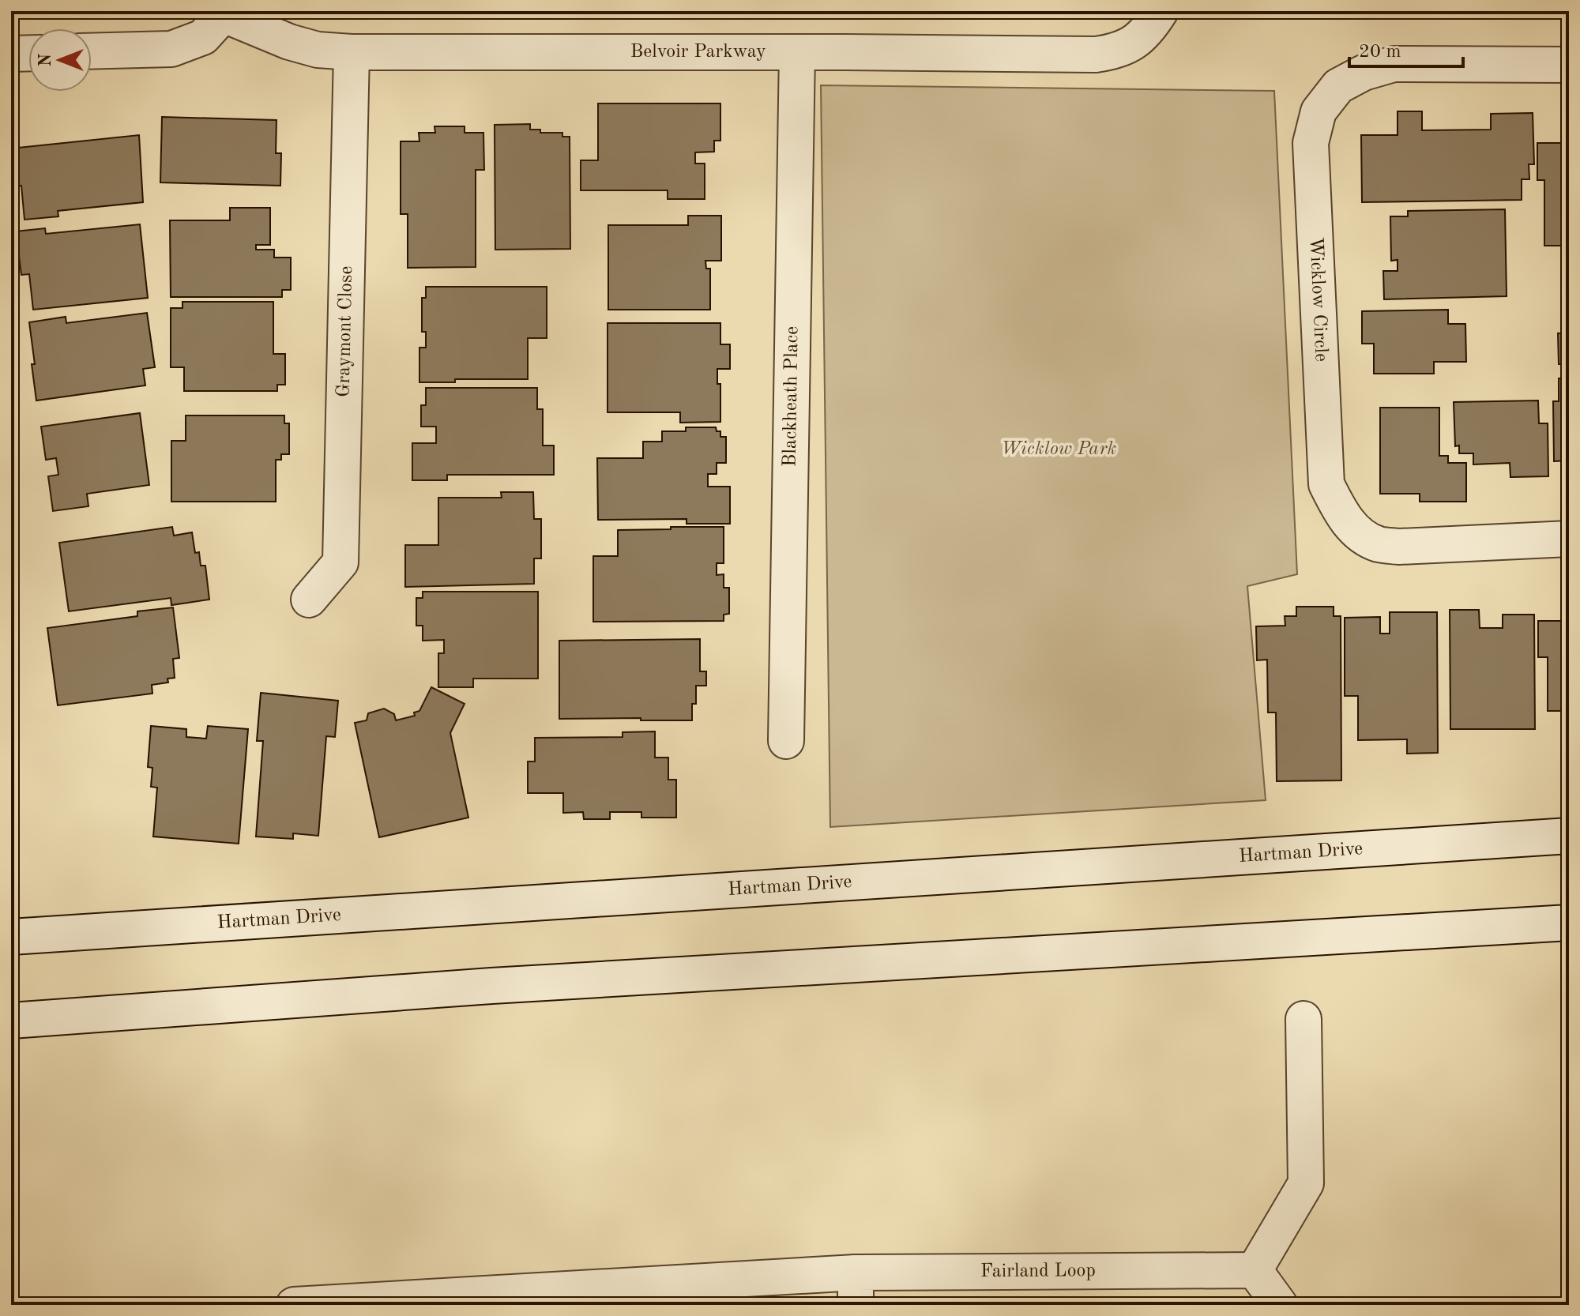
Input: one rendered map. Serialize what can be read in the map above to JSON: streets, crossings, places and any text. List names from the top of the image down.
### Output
{
  "streets": {
    "street": [
      "Belvoir Parkway",
      "Wicklow Circle",
      "Graymont Close",
      "Blackheath Place",
      "Hartman Drive",
      "Fairland Loop"
    ]
  },
  "crossings": [
    ["Belvoir Parkway", "Graymont Close"],
    ["Belvoir Parkway", "Blackheath Place"]
  ],
  "parks": ["Wicklow Park"],
  "scale_bar": "20 m",
  "north": "left"
}
